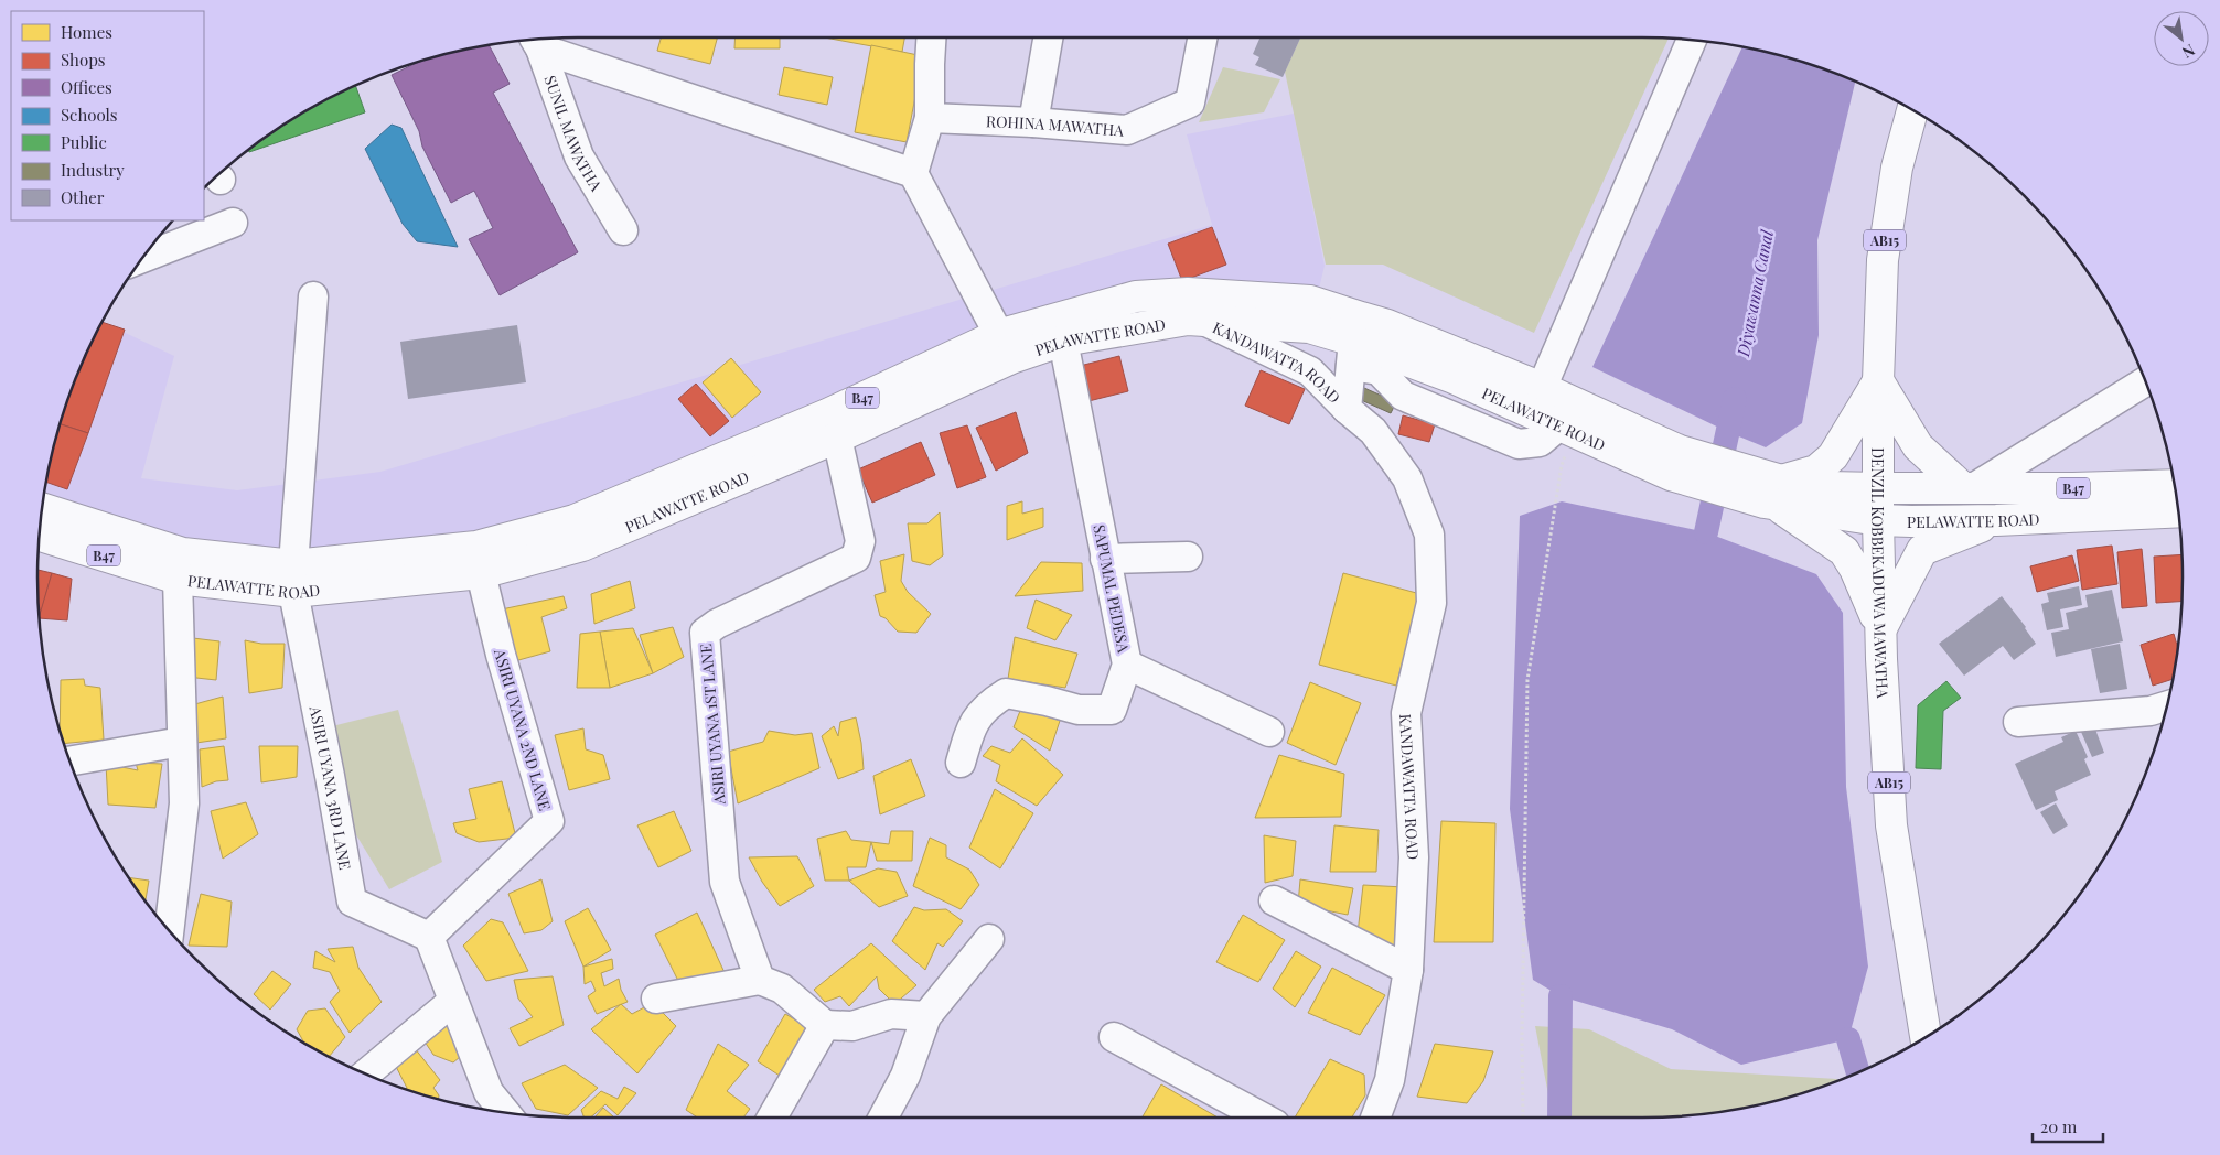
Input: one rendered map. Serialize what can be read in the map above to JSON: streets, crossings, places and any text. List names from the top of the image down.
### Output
{
  "streets": {
    "main road": [
      "AB15",
      "PELAWATTE ROAD",
      "B47",
      "DENZIL KOBBEKADUWA MAWATHA"
    ],
    "street": [
      "ROHINA MAWATHA",
      "SUNIL MAWATHA",
      "KANDAWATTA ROAD",
      "SAPUMAL PEDESA",
      "ASIRI UYANA 1ST LANE",
      "ASIRI UYANA 2ND LANE",
      "ASIRI UYANA 3RD LANE"
    ]
  },
  "crossings": [
    ["PELAWATTE ROAD", "KANDAWATTA ROAD"],
    ["PELAWATTE ROAD", "DENZIL KOBBEKADUWA MAWATHA"],
    ["PELAWATTE ROAD", "SAPUMAL PEDESA"],
    ["PELAWATTE ROAD", "ASIRI UYANA 1ST LANE"],
    ["PELAWATTE ROAD", "ASIRI UYANA 2ND LANE"],
    ["PELAWATTE ROAD", "ASIRI UYANA 3RD LANE"],
    ["ASIRI UYANA 2ND LANE", "ASIRI UYANA 3RD LANE"]
  ],
  "water": ["Diyawanna Canal"],
  "legend": [
    "Homes",
    "Shops",
    "Offices",
    "Schools",
    "Public",
    "Industry",
    "Other"
  ],
  "scale_bar": "20 m",
  "north": "bottom right"
}
